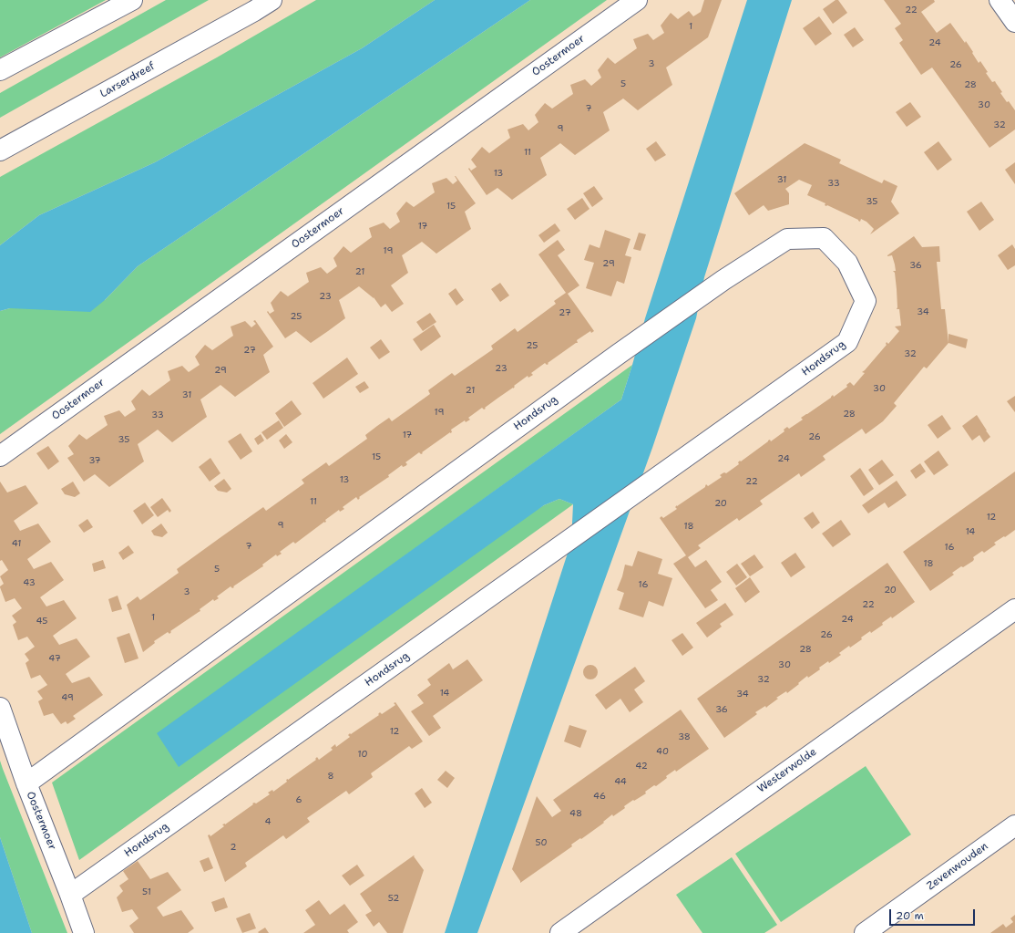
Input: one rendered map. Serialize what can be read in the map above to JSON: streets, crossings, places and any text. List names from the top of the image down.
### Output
{
  "streets": {
    "street": [
      "Oostermoer",
      "Larserdreef",
      "Hondsrug",
      "Westerwolde",
      "Zevenwouden"
    ]
  },
  "crossings": [
    ["Oostermoer", "Hondsrug"]
  ],
  "house_numbers": [
    "22",
    "1",
    "24",
    "3",
    "26",
    "5",
    "28",
    "30",
    "7",
    "32",
    "9",
    "11",
    "13",
    "31",
    "33",
    "35",
    "15",
    "17",
    "19",
    "29",
    "36",
    "21",
    "23",
    "34",
    "27",
    "25",
    "25",
    "27",
    "32",
    "23",
    "29",
    "30",
    "21",
    "31",
    "19",
    "28",
    "33",
    "17",
    "26",
    "35",
    "15",
    "24",
    "37",
    "13",
    "22",
    "11",
    "20",
    "12",
    "9",
    "18",
    "14",
    "41",
    "7",
    "16",
    "18",
    "5",
    "43",
    "16",
    "20",
    "3",
    "22",
    "1",
    "24",
    "45",
    "26",
    "28",
    "47",
    "30",
    "32",
    "14",
    "34",
    "49",
    "36",
    "12",
    "38",
    "40",
    "10",
    "42",
    "8",
    "44",
    "46",
    "6",
    "48",
    "4",
    "50",
    "2",
    "51",
    "52"
  ],
  "scale_bar": "20 m"
}
